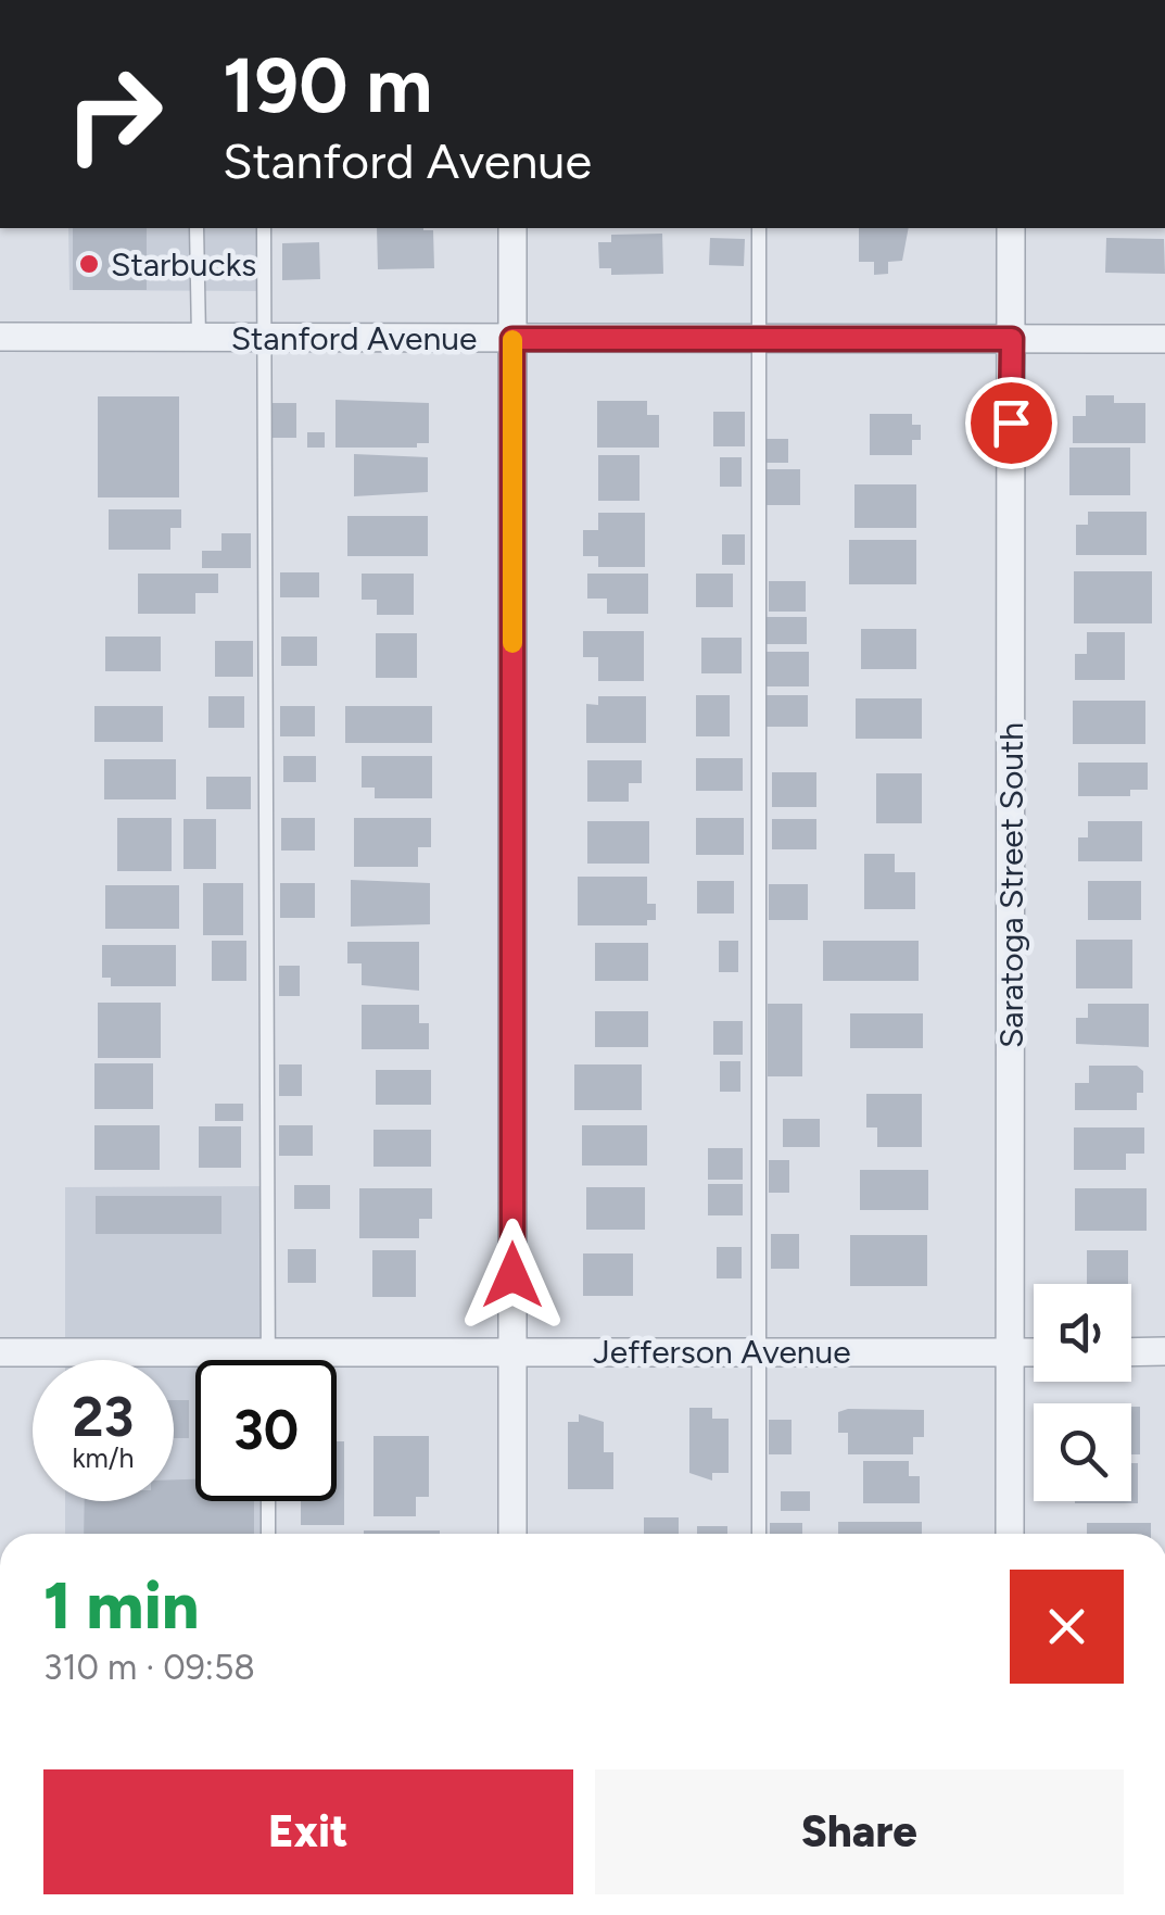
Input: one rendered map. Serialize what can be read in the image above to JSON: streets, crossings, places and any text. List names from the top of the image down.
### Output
{
  "streets": {
    "street": ["Stanford Avenue", "Saratoga Street South", "Jefferson Avenue"]
  },
  "crossings": [
    ["Stanford Avenue", "Saratoga Street South"],
    ["Saratoga Street South", "Jefferson Avenue"]
  ],
  "places": ["Starbucks"],
  "page": {
    "turn": ["190 m", "Stanford Avenue"],
    "speed": "23 km/h",
    "limit": "30",
    "heading": ["1 min", "310 m · 09:58"],
    "buttons": ["Exit", "Share"]
  }
}
